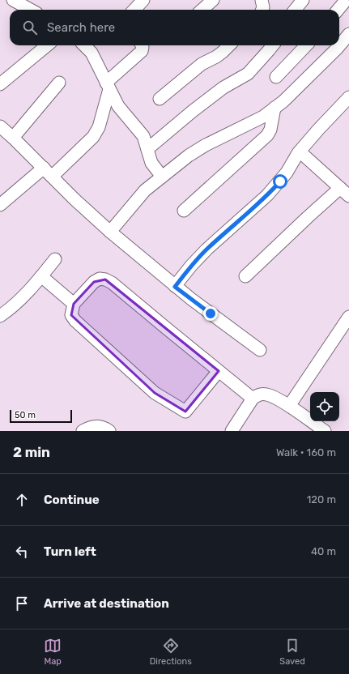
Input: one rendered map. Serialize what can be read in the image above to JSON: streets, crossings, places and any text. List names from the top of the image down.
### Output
{
  "scale_bar": "50 m",
  "page": {
    "search": "Search here",
    "scale": "50 m",
    "heading": ["2 min", "Walk · 160 m"],
    "list": [
      ["Continue", "120 m"],
      ["Turn left", "40 m"],
      "Arrive at destination"
    ],
    "nav": ["Map", "Directions", "Saved"]
  }
}
